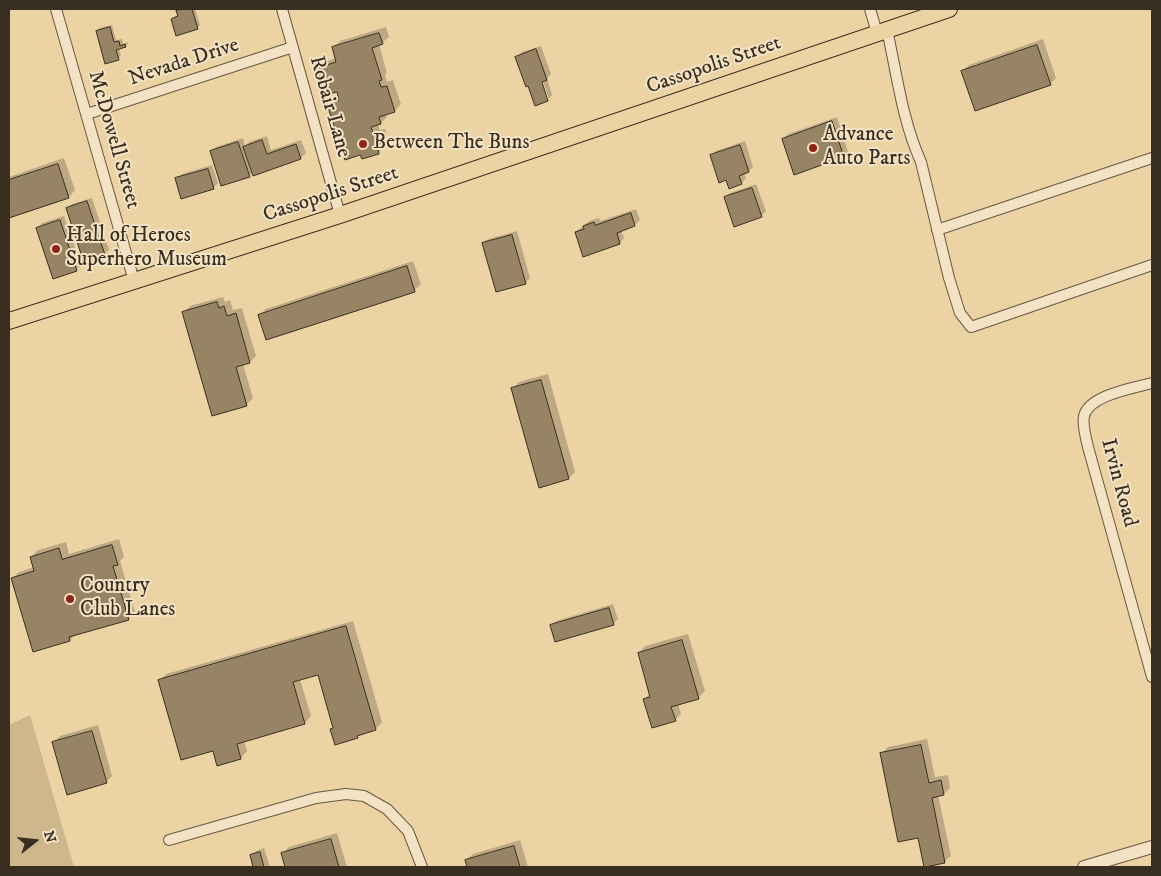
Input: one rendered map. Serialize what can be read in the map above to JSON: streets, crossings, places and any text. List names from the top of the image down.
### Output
{
  "streets": {
    "main road": ["Cassopolis Street"],
    "street": [
      "Nevada Drive",
      "Robair Lane",
      "McDowell Street",
      "Irvin Road"
    ]
  },
  "crossings": [
    ["Nevada Drive", "Robair Lane"],
    ["Nevada Drive", "McDowell Street"],
    ["Cassopolis Street", "Robair Lane"],
    ["Cassopolis Street", "McDowell Street"]
  ],
  "places": [
    "Between The Buns",
    "Advance Auto Parts",
    "Hall of Heroes Superhero Museum",
    "Country Club Lanes"
  ],
  "north": "right"
}
